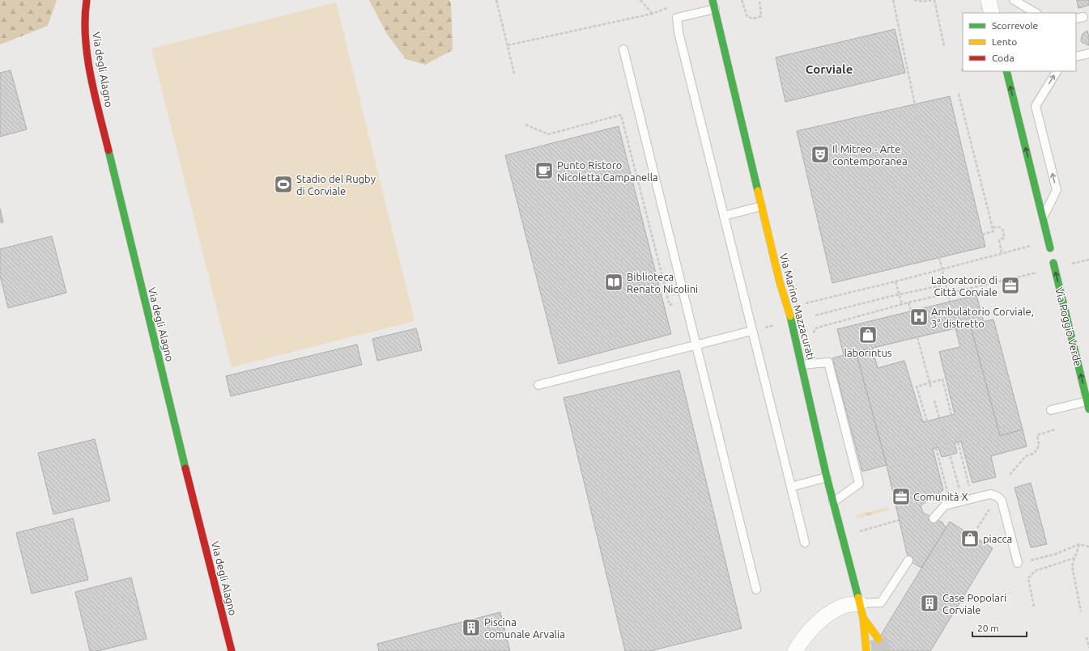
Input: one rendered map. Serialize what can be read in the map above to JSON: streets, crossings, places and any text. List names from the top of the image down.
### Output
{
  "streets": {
    "street": ["Via degli Alagno", "Via Marino Mazzacurati", "Via Poggio Verde"]
  },
  "one_way": ["Via Poggio Verde"],
  "districts": ["Corviale"],
  "places": {
    "theatre": ["Il Mitreo - Arte contemporanea"],
    "cafe": ["Punto Ristoro Nicoletta Campanella"],
    "sports": ["Stadio del Rugby di Corviale"],
    "library": ["Biblioteca Renato Nicolini"],
    "office": ["Laboratorio di Città Corviale", "Comunità X"],
    "hospital": ["Ambulatorio Corviale, 3° distretto"],
    "shop": ["laborintus", "piacca"],
    "building": ["Case Popolari Corviale", "Piscina comunale Arvalia"]
  },
  "legend": ["Scorrevole", "Lento", "Coda"],
  "scale_bar": "20 m"
}
